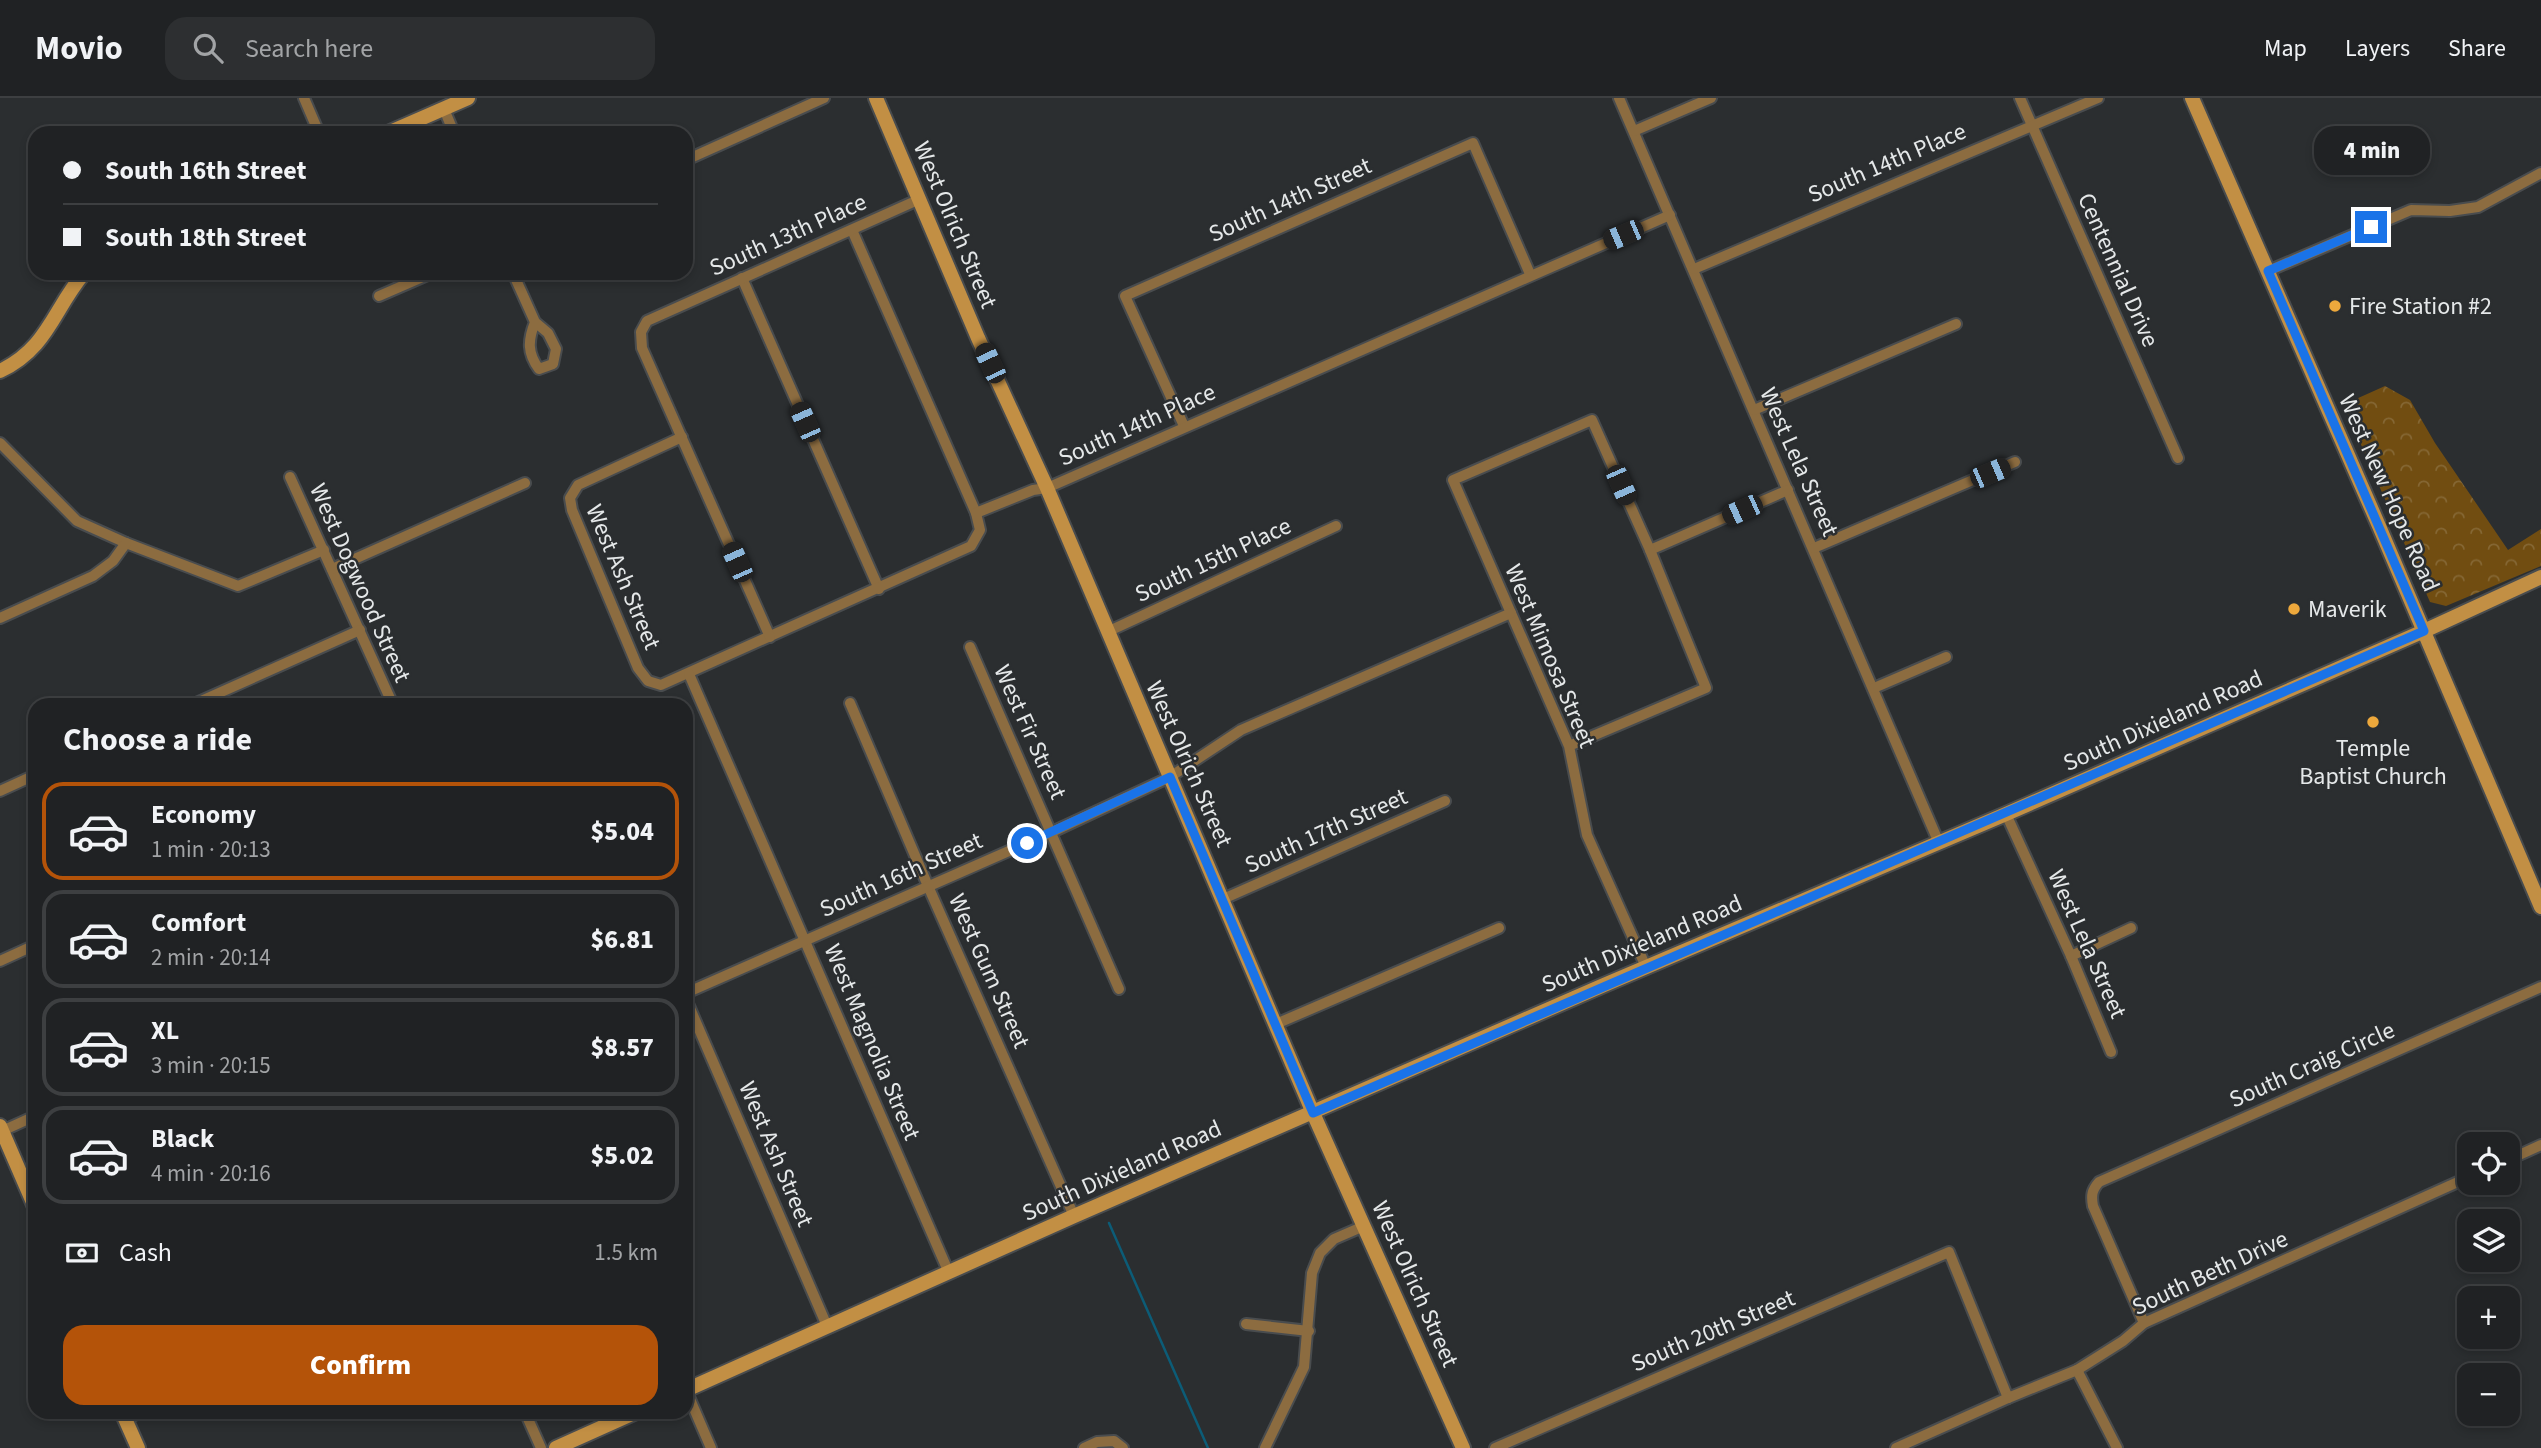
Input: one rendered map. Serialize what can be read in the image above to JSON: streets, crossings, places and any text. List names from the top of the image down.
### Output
{
  "streets": {
    "main road": ["West Olrich Street", "West New Hope Road", "South Dixieland Road"],
    "street": [
      "South 14th Place",
      "South 14th Street",
      "South 13th Place",
      "Centennial Drive",
      "West Lela Street",
      "South 15th Place",
      "West Ash Street",
      "West Dogwood Street",
      "West Mimosa Street",
      "West Fir Street",
      "South 17th Street",
      "South 16th Street",
      "West Gum Street",
      "West Magnolia Street",
      "South Craig Circle",
      "South Beth Drive",
      "South 20th Street"
    ]
  },
  "crossings": [
    ["South 14th Place", "South 14th Street"],
    ["South 14th Place", "West Olrich Street"],
    ["South 14th Place", "Centennial Drive"],
    ["South 14th Place", "West Lela Street"],
    ["West Olrich Street", "South 13th Place"],
    ["West Olrich Street", "South 15th Place"],
    ["West Olrich Street", "South Dixieland Road"],
    ["West Olrich Street", "South 17th Street"],
    ["West Olrich Street", "South 16th Street"],
    ["South 13th Place", "West Ash Street"],
    ["West Lela Street", "South Dixieland Road"],
    ["West New Hope Road", "South Dixieland Road"],
    ["West Ash Street", "South Dixieland Road"],
    ["West Ash Street", "West Magnolia Street"],
    ["West Mimosa Street", "South Dixieland Road"],
    ["West Mimosa Street", "South 16th Street"],
    ["South Dixieland Road", "West Gum Street"],
    ["South Dixieland Road", "West Magnolia Street"],
    ["West Fir Street", "South 16th Street"],
    ["South 16th Street", "West Gum Street"],
    ["South 16th Street", "West Magnolia Street"],
    ["South Craig Circle", "South Beth Drive"],
    ["South Beth Drive", "South 20th Street"]
  ],
  "places": ["Fire Station #2", "Maverik", "Temple Baptist Church"],
  "page": {
    "header": "Movio",
    "search": "Search here",
    "nav": ["Map", "Layers", "Share"],
    "bubble": "4 min",
    "banner": ["South 16th Street", "South 18th Street"],
    "heading": "Choose a ride",
    "list": [
      {
        "name": "Economy",
        "note": "1 min · 20:13",
        "value": "$5.04"
      },
      {
        "name": "Comfort",
        "note": "2 min · 20:14",
        "value": "$6.81"
      },
      {
        "name": "XL",
        "note": "3 min · 20:15",
        "value": "$8.57"
      },
      {
        "name": "Black",
        "note": "4 min · 20:16",
        "value": "$5.02"
      }
    ],
    "map_buttons": ["+", "−"],
    "pay": ["Cash", "1.5 km"],
    "buttons": "Confirm"
  }
}
